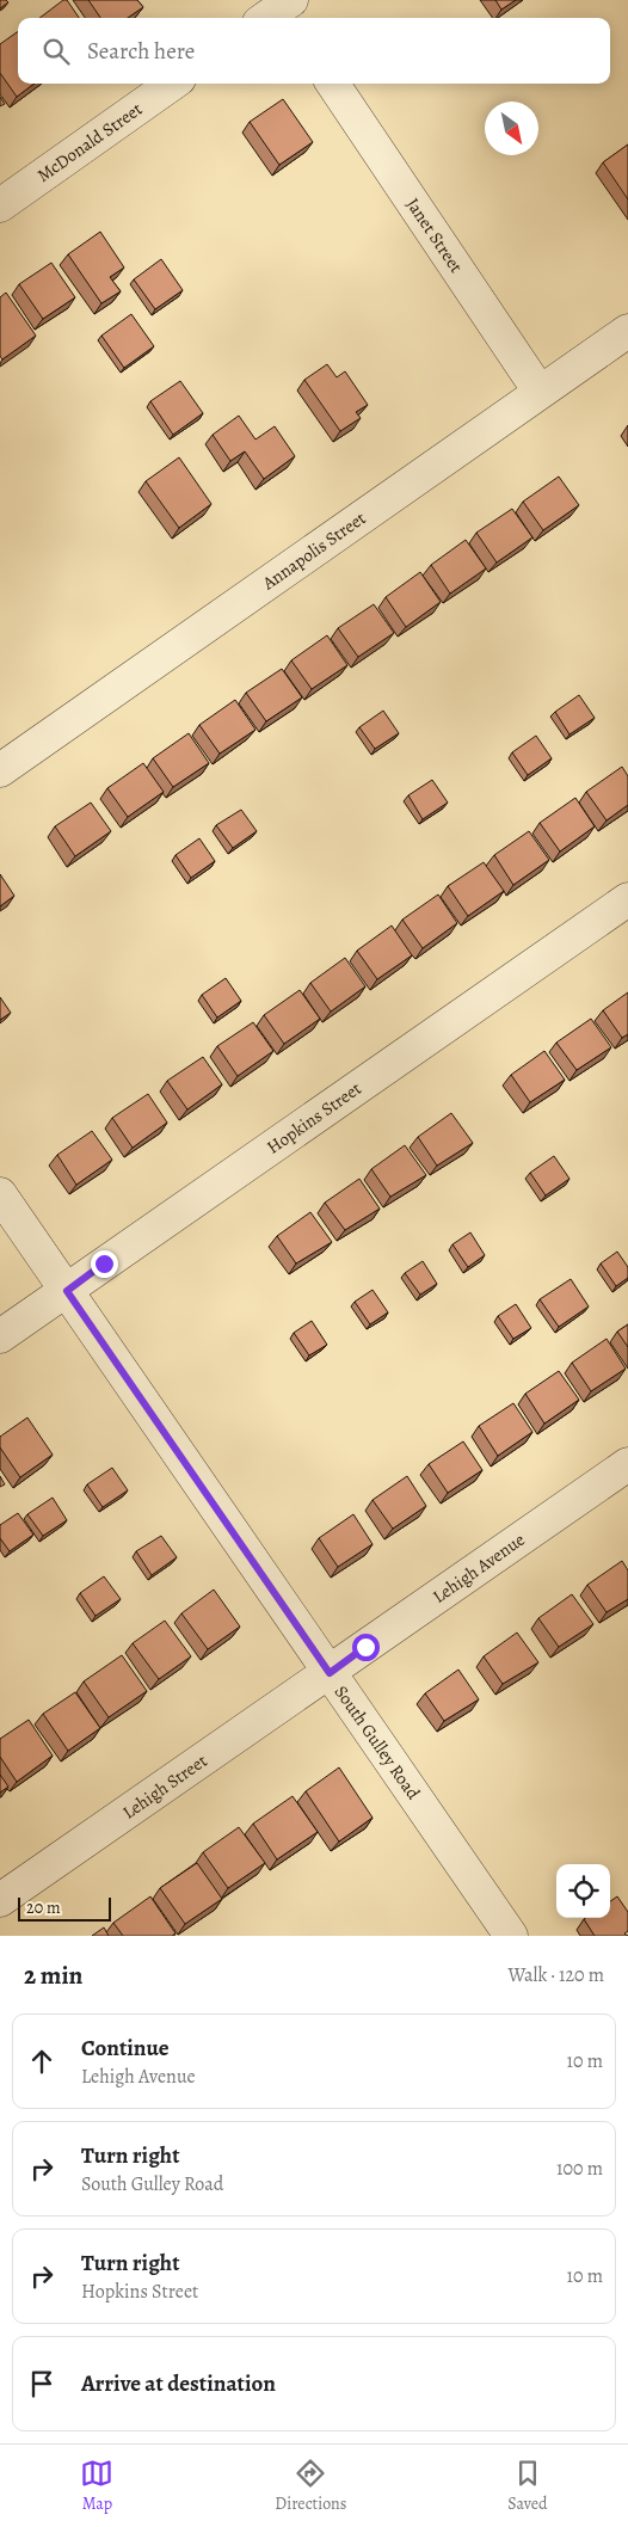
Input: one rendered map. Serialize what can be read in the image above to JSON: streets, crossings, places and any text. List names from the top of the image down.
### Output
{
  "streets": {
    "street": [
      "McDonald Street",
      "Janet Street",
      "Annapolis Street",
      "Hopkins Street",
      "Lehigh Avenue",
      "South Gulley Road",
      "Lehigh Street"
    ]
  },
  "crossings": [
    ["Janet Street", "Annapolis Street"],
    ["Hopkins Street", "South Gulley Road"],
    ["Lehigh Avenue", "South Gulley Road"],
    ["Lehigh Avenue", "Lehigh Street"],
    ["South Gulley Road", "Lehigh Street"]
  ],
  "scale_bar": "20 m",
  "north": "bottom right",
  "page": {
    "search": "Search here",
    "scale": "20 m",
    "heading": ["2 min", "Walk · 120 m"],
    "list": [
      ["Continue", "Lehigh Avenue", "10 m"],
      ["Turn right", "South Gulley Road", "100 m"],
      ["Turn right", "Hopkins Street", "10 m"],
      "Arrive at destination"
    ],
    "nav": ["Map", "Directions", "Saved"]
  }
}
